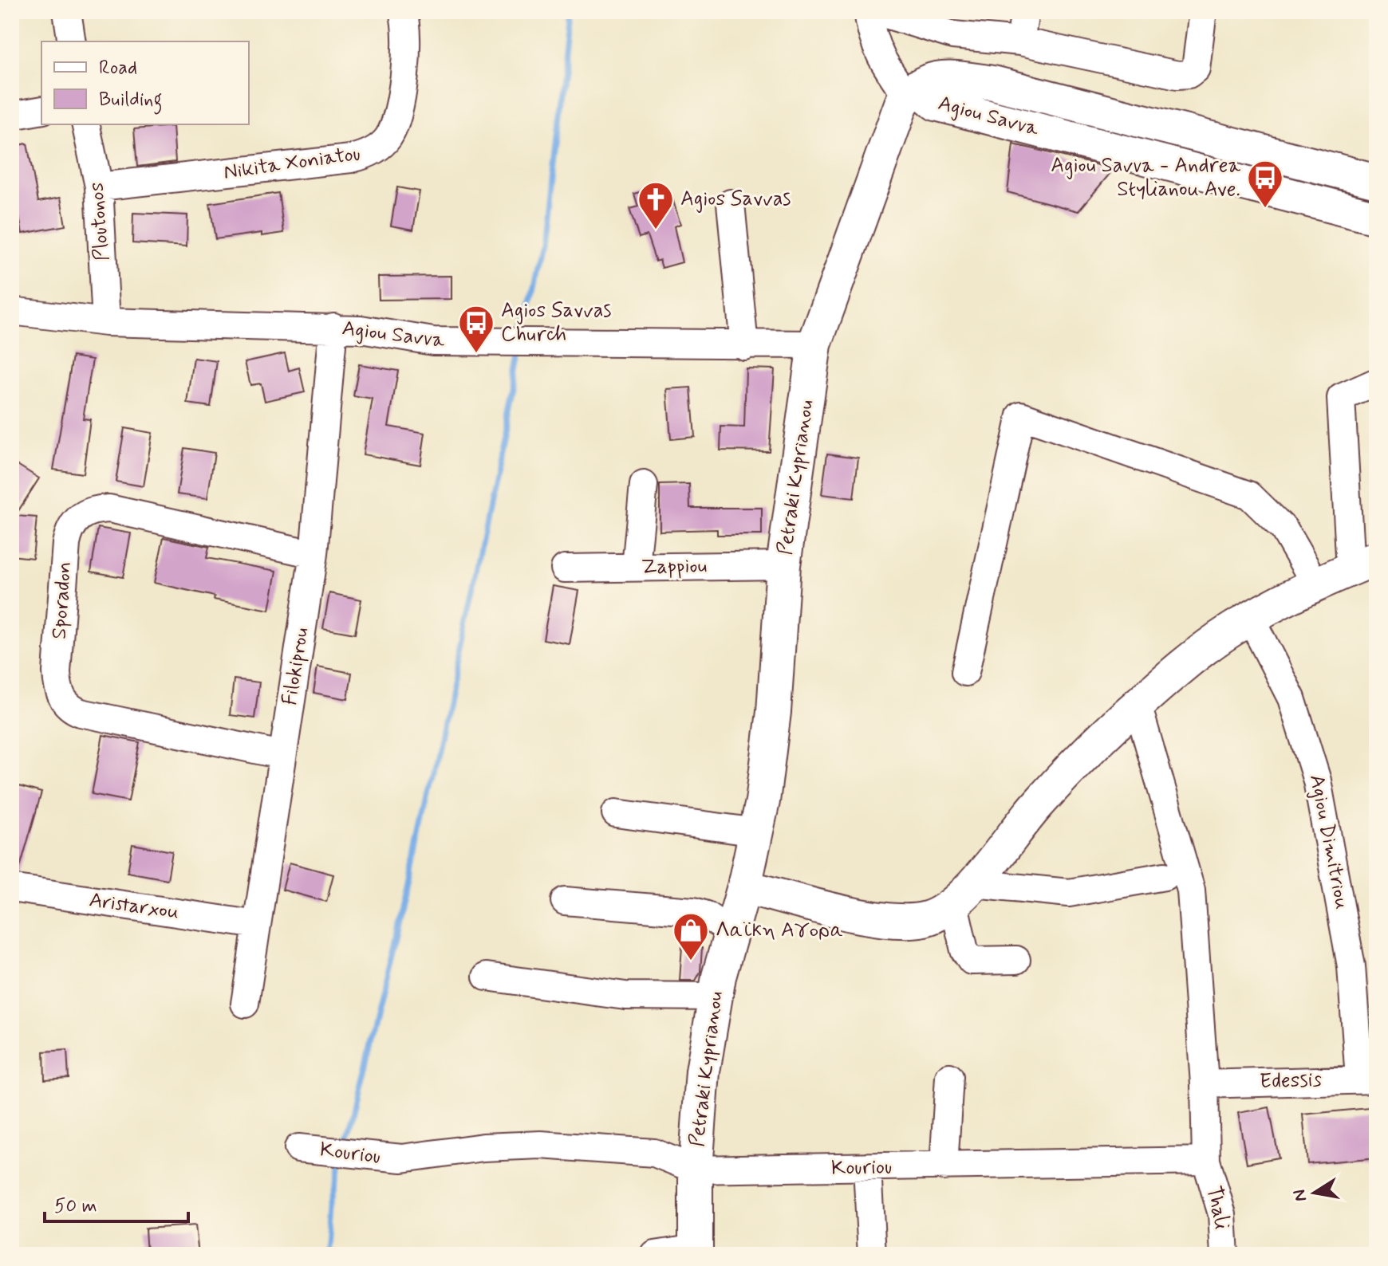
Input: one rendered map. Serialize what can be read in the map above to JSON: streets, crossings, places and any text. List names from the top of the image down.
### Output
{
  "streets": {
    "main road": ["Agiou Savva", "Petraki Kyprianou"],
    "street": [
      "Nikita Xoniatou",
      "Ploutonos",
      "Zappiou",
      "Sporadon",
      "Filokiprou",
      "Agiou Dimitriou",
      "Aristarxou",
      "Edessis",
      "Kouriou",
      "Thali"
    ]
  },
  "crossings": [
    ["Agiou Savva", "Ploutonos"],
    ["Agiou Savva", "Petraki Kyprianou"],
    ["Agiou Savva", "Filokiprou"],
    ["Nikita Xoniatou", "Ploutonos"],
    ["Petraki Kyprianou", "Zappiou"],
    ["Petraki Kyprianou", "Kouriou"],
    ["Sporadon", "Filokiprou"],
    ["Filokiprou", "Aristarxou"],
    ["Agiou Dimitriou", "Edessis"],
    ["Kouriou", "Thali"]
  ],
  "places": {
    "bus stop": ["Agiou Savva - Andrea Stylianou Ave.", "Agios Savvas Church"],
    "church": ["Agios Savvas"],
    "shop": ["Λαϊκη Αγορα"]
  },
  "legend": ["Road", "Building"],
  "scale_bar": "50 m",
  "north": "left"
}
